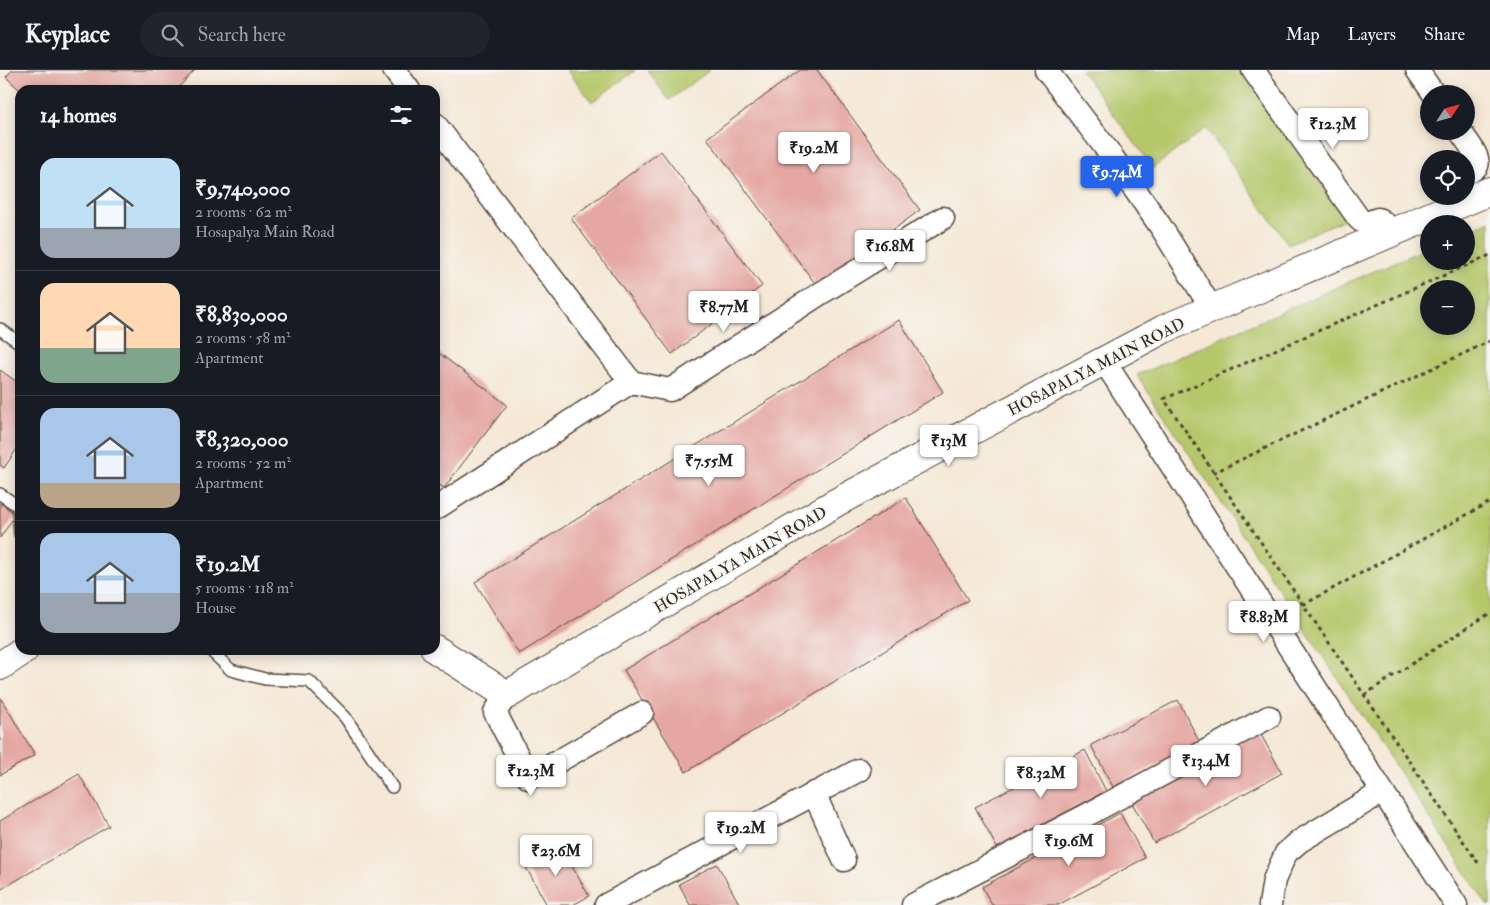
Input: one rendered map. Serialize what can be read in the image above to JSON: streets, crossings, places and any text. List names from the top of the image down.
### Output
{
  "streets": {
    "street": ["HOSAPALYA MAIN ROAD"]
  },
  "north": "top right",
  "page": {
    "header": "Keyplace",
    "search": "Search here",
    "nav": ["Map", "Layers", "Share"],
    "map_buttons": ["+", "−"],
    "heading": "14 homes",
    "price": [
      "₹12.3M",
      "₹19.2M",
      "₹9.74M",
      "₹16.8M",
      "₹8.77M",
      "₹13M",
      "₹7.55M",
      "₹8.83M",
      "₹13.4M",
      "₹12.3M",
      "₹8.32M",
      "₹19.2M",
      "₹19.6M",
      "₹23.6M"
    ],
    "list": [
      {
        "name": "₹9,740,000",
        "note": "2 rooms · 62 m² · Hosapalya Main Road"
      },
      {
        "name": "₹8,830,000",
        "note": "2 rooms · 58 m² · Apartment"
      },
      {
        "name": "₹8,320,000",
        "note": "2 rooms · 52 m² · Apartment"
      },
      {
        "name": "₹19.2M",
        "note": "5 rooms · 118 m² · House"
      }
    ]
  }
}
